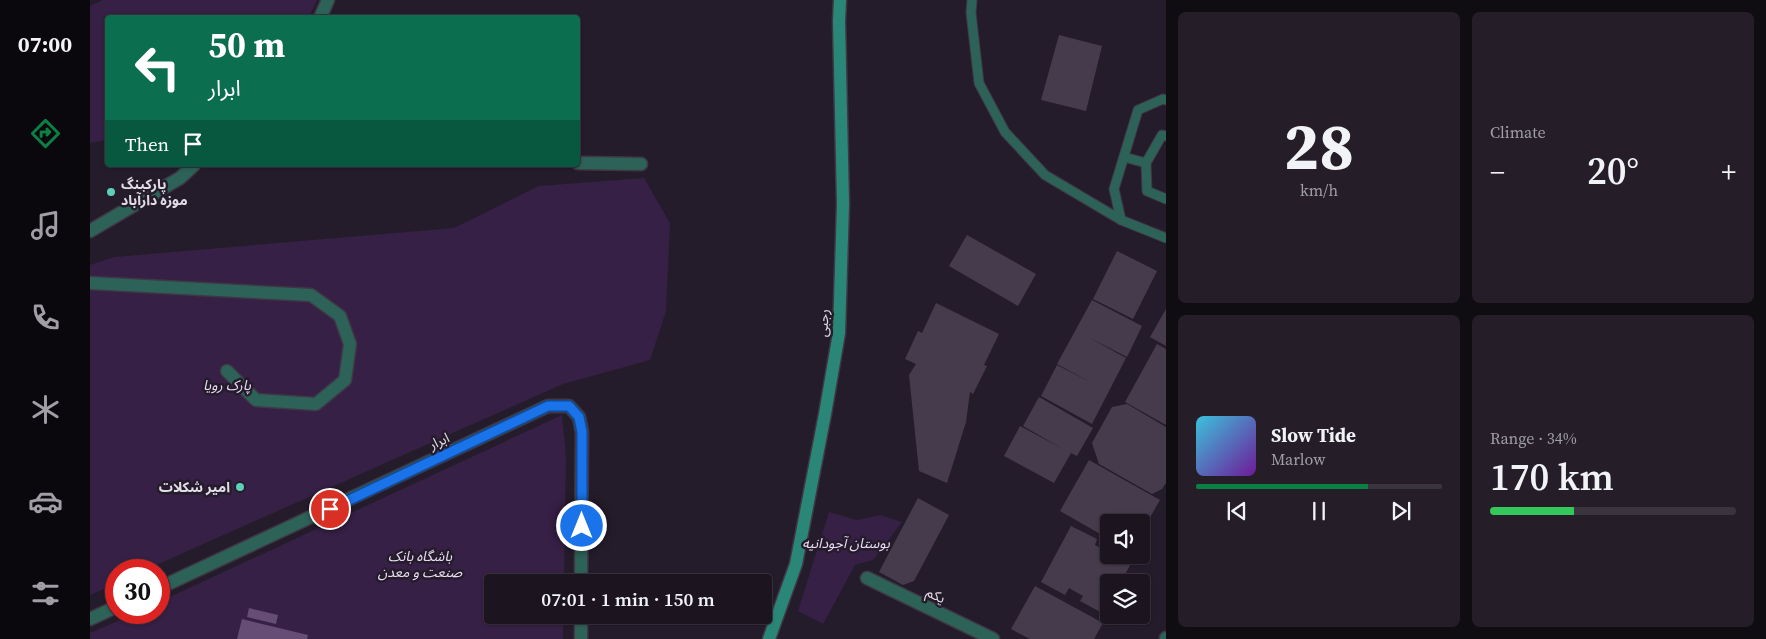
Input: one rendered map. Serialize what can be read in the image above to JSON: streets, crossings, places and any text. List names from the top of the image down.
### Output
{
  "streets": {
    "main road": ["رجبی"],
    "street": ["ابرار", "یکم"]
  },
  "parks": ["پارک رویا", "بوستان آجودانیه", "باشگاه بانک صنعت و معدن"],
  "places": ["پارکینگ موزه دارآباد", "امیر شکلات"],
  "page": {
    "tabs": "07:00",
    "tile": [
      ["28", "km/h"],
      "Climate",
      ["Range · 34%", "170 km"]
    ],
    "turn": ["50 m", "ابرار"],
    "then": "Then",
    "heat": ["−", "20°", "+"],
    "song": ["Slow Tide", "Marlow"],
    "limit": "30",
    "trip": "07:01 · 1 min · 150 m"
  }
}
